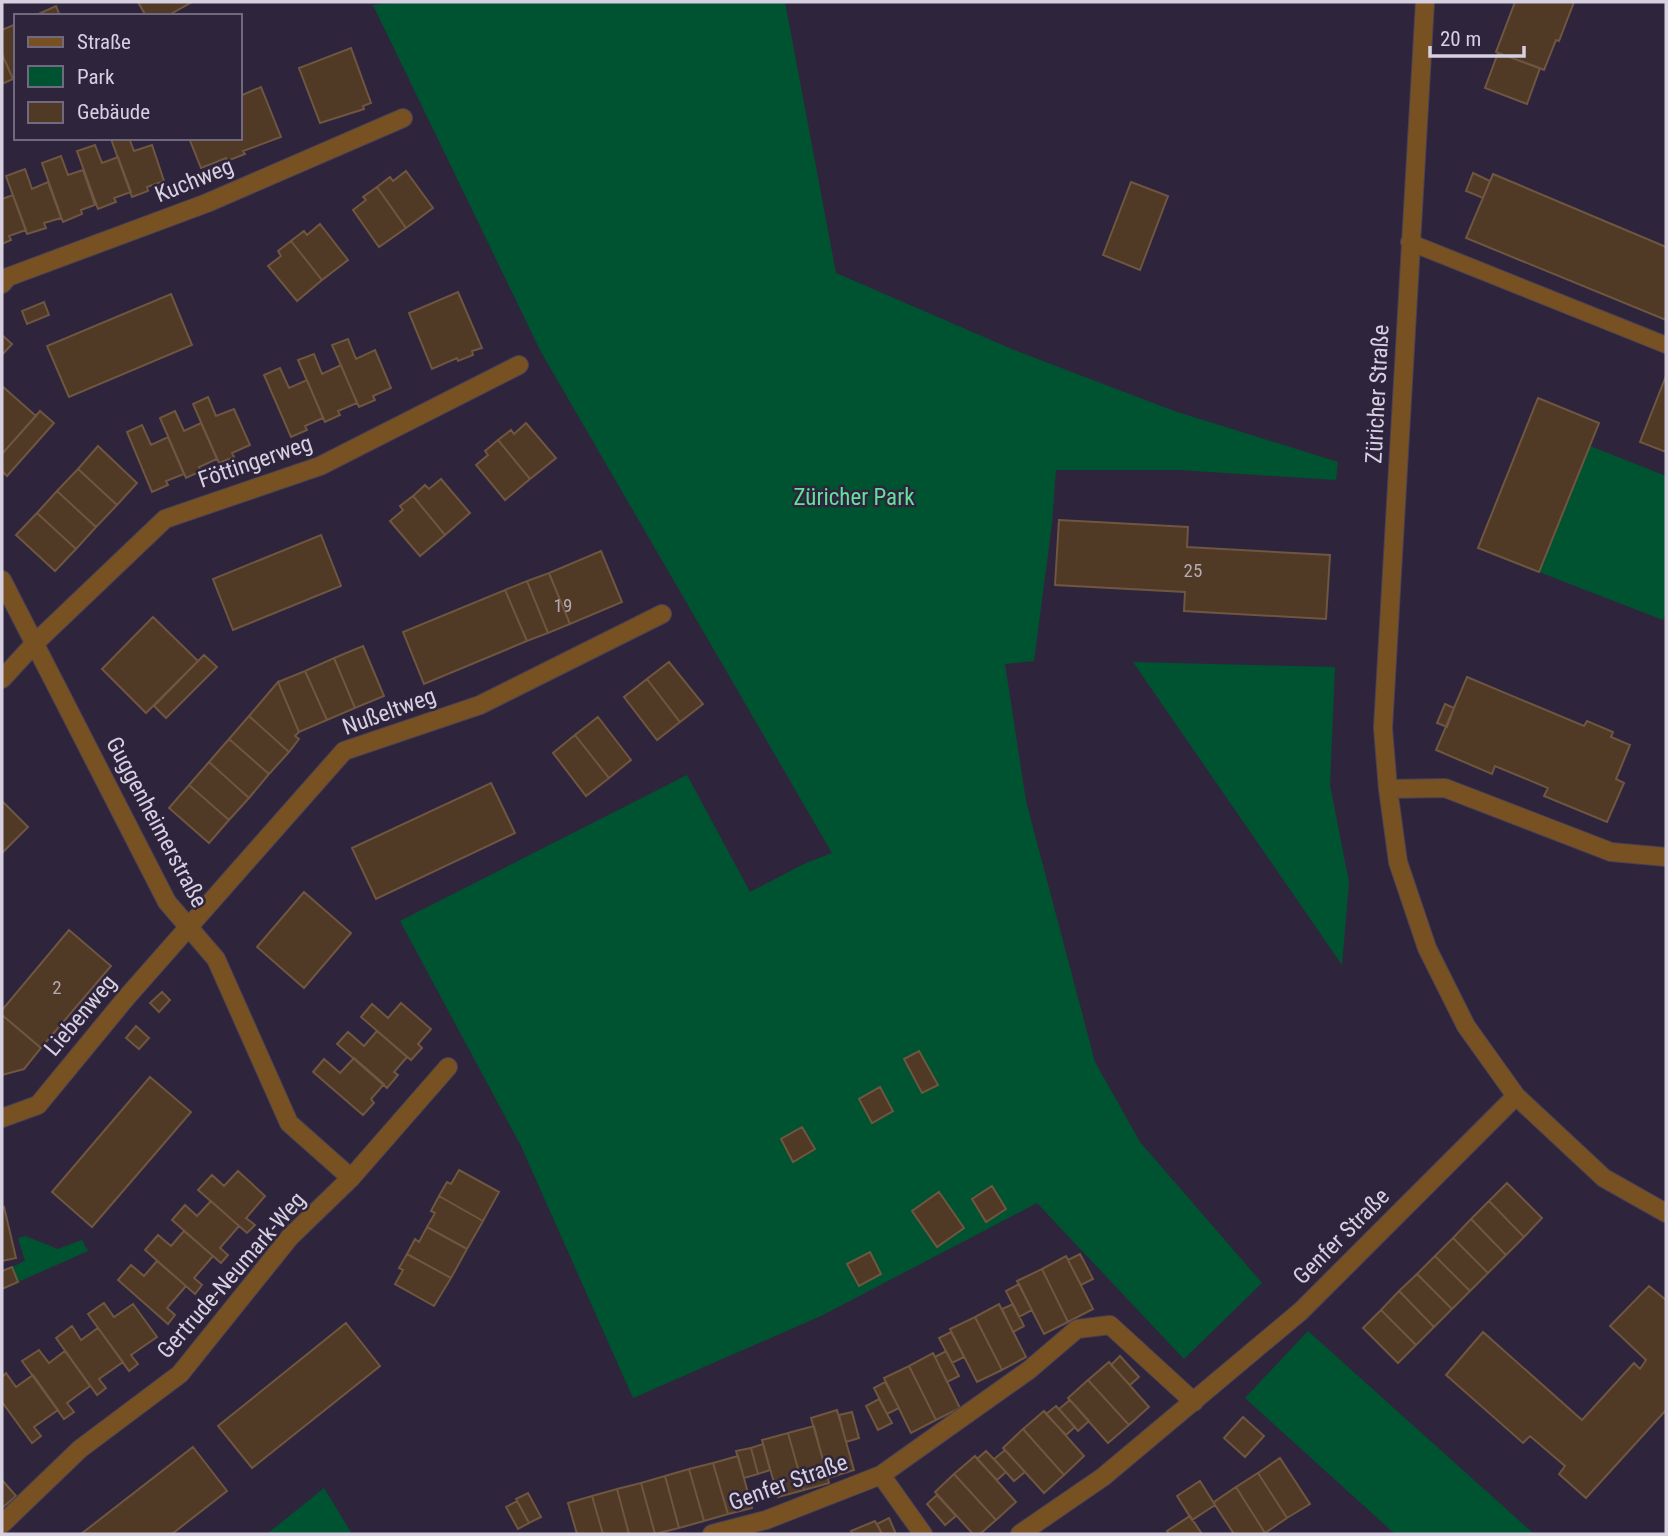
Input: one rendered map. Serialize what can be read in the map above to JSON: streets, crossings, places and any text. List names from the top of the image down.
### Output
{
  "streets": {
    "street": [
      "Kuchweg",
      "Züricher Straße",
      "Föttingerweg",
      "Nußeltweg",
      "Guggenheimerstraße",
      "Liebenweg",
      "Genfer Straße",
      "Gertrude-Neumark-Weg"
    ]
  },
  "crossings": [
    ["Züricher Straße", "Genfer Straße"],
    ["Föttingerweg", "Guggenheimerstraße"],
    ["Nußeltweg", "Guggenheimerstraße"],
    ["Nußeltweg", "Liebenweg"],
    ["Guggenheimerstraße", "Liebenweg"],
    ["Guggenheimerstraße", "Gertrude-Neumark-Weg"]
  ],
  "parks": ["Züricher Park"],
  "house_numbers": ["25", "19", "2"],
  "legend": ["Straße", "Park", "Gebäude"],
  "scale_bar": "20 m"
}
